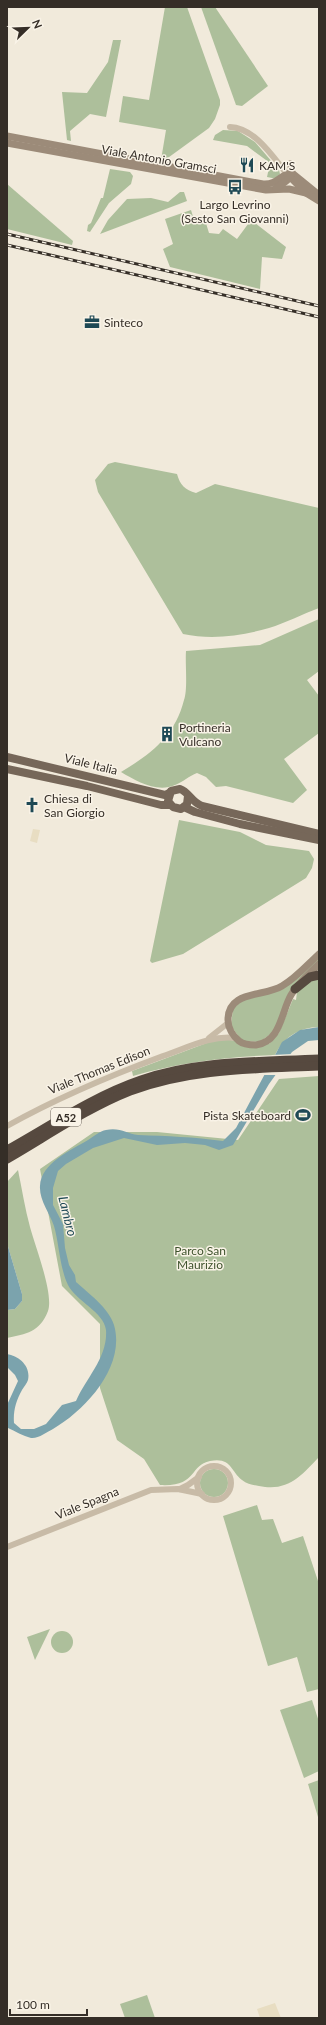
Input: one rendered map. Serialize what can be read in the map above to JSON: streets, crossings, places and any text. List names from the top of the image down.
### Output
{
  "streets": {
    "highway": ["A52"],
    "main road": ["Viale Antonio Gramsci", "Viale Italia"],
    "street": ["Viale Thomas Edison", "Viale Spagna"]
  },
  "water": ["Lambro"],
  "parks": ["Parco San Maurizio"],
  "places": {
    "restaurant": ["KAM'S"],
    "bus stop": ["Largo Levrino (Sesto San Giovanni)"],
    "office": ["Sinteco"],
    "building": ["Portineria Vulcano"],
    "church": ["Chiesa di San Giorgio"],
    "sports": ["Pista Skateboard"]
  },
  "scale_bar": "100 m",
  "north": "top right"
}
